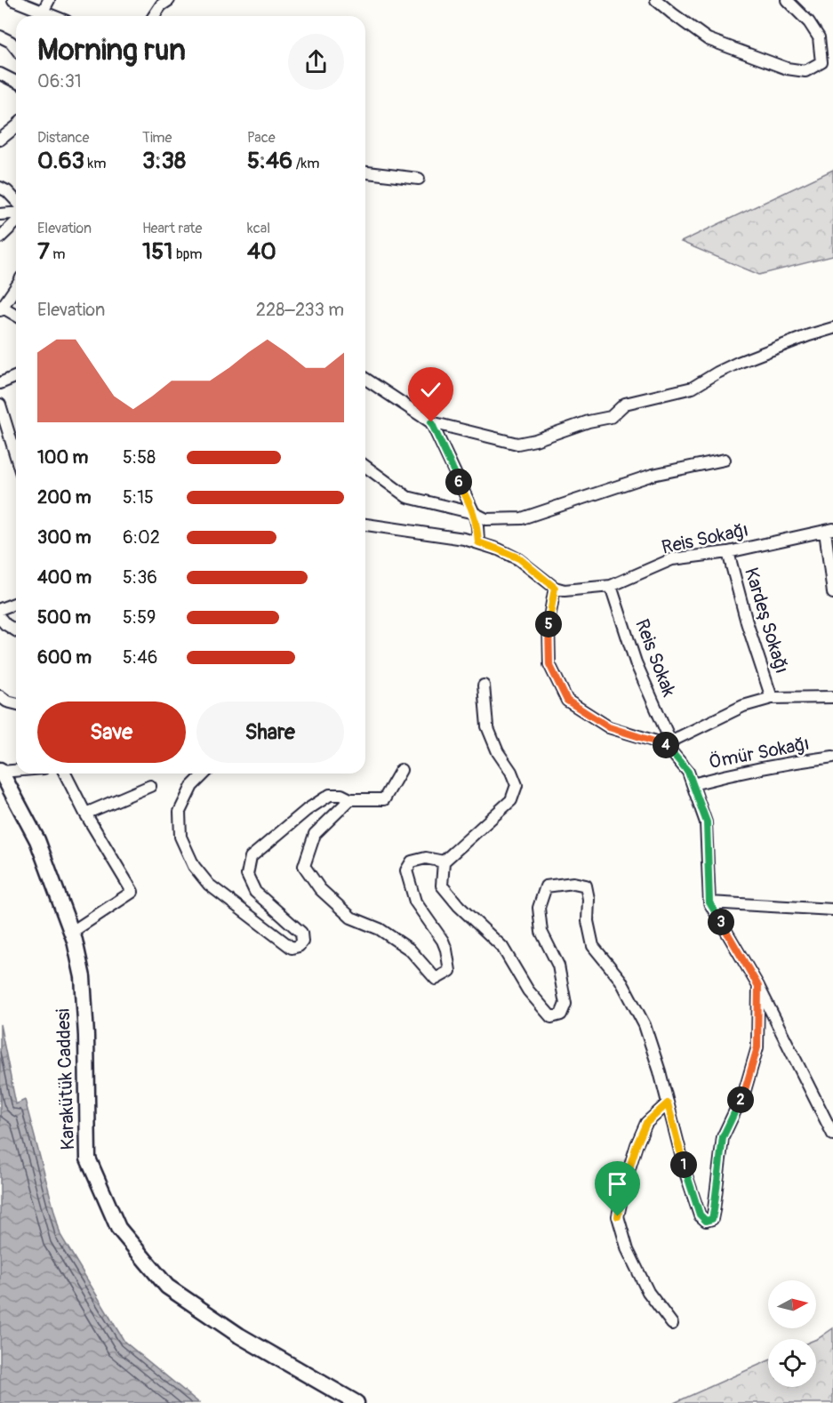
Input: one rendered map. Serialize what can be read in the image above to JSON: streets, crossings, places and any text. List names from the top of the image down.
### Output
{
  "streets": {
    "main road": ["Karakütük Caddesi"],
    "street": [
      "Reis Sokağı",
      "Kardeş Sokağı",
      "Reis Sokak",
      "Ömür Sokağı"
    ]
  },
  "crossings": [
    ["Reis Sokağı", "Kardeş Sokağı"],
    ["Reis Sokağı", "Reis Sokak"],
    ["Reis Sokak", "Ömür Sokağı"]
  ],
  "north": "right",
  "page": {
    "heading": ["Morning run", "06:31"],
    "stats": [
      ["Distance", "0.63 km"],
      ["Time", "3:38"],
      ["Pace", "5:46 /km"],
      ["Elevation", "7 m"],
      ["Heart rate", "151 bpm"],
      ["kcal", "40"]
    ],
    "chart": ["Elevation", "228–233 m"],
    "list": [
      {
        "name": "100 m",
        "note": "5:58"
      },
      {
        "name": "200 m",
        "note": "5:15"
      },
      {
        "name": "300 m",
        "note": "6:02"
      },
      {
        "name": "400 m",
        "note": "5:36"
      },
      {
        "name": "500 m",
        "note": "5:59"
      },
      {
        "name": "600 m",
        "note": "5:46"
      }
    ],
    "pins": [
      "6",
      "5",
      "4",
      "3",
      "2",
      "1"
    ],
    "buttons": ["Save", "Share"]
  }
}
